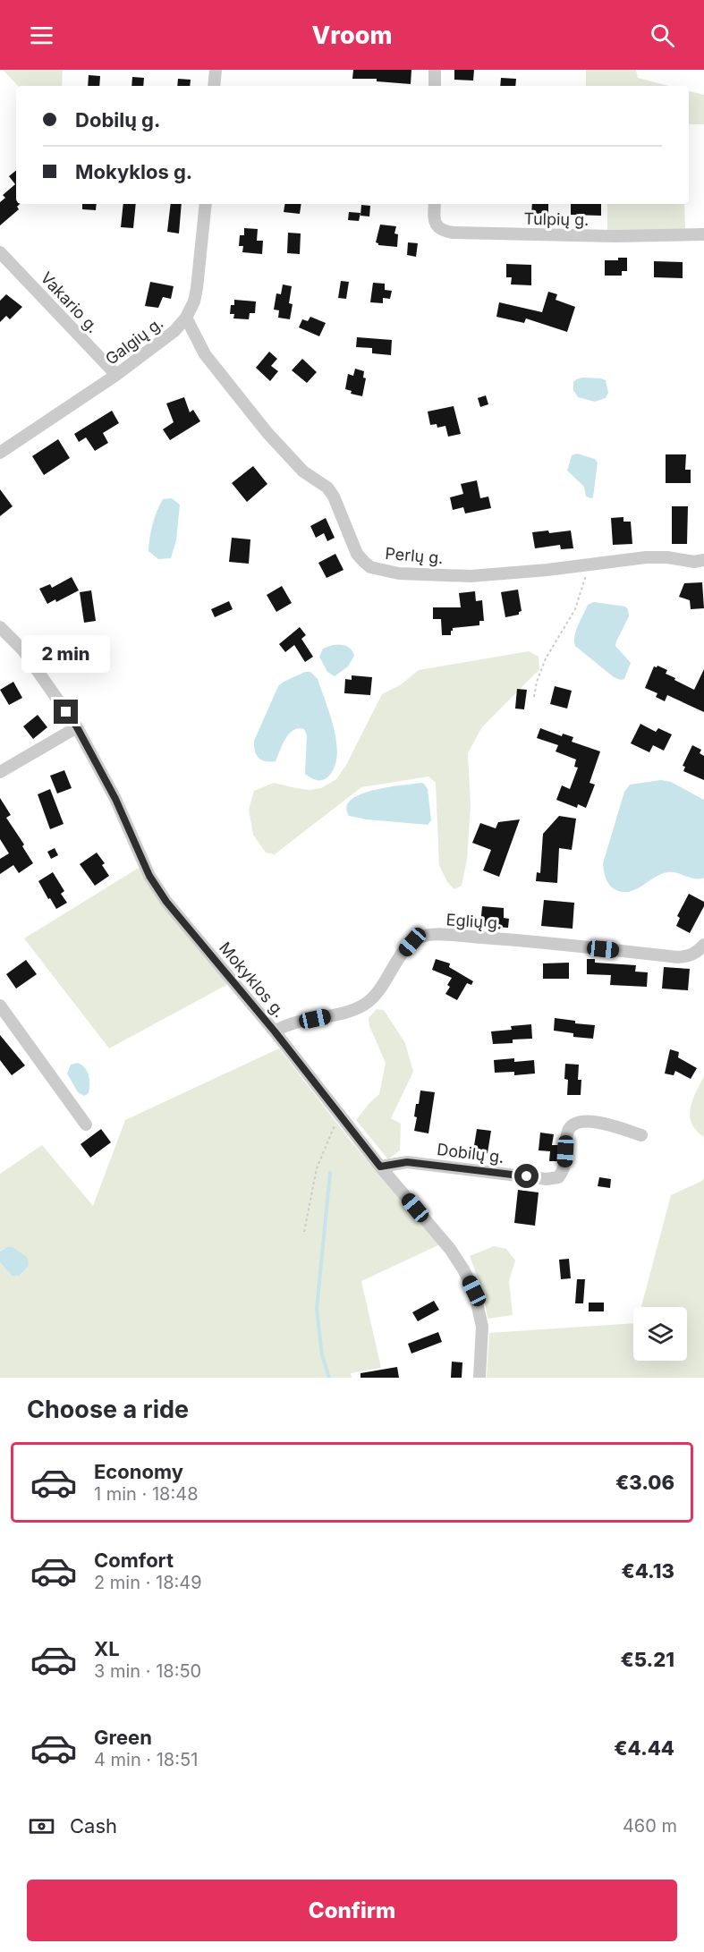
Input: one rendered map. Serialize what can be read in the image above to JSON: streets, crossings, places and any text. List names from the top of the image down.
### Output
{
  "streets": {
    "street": [
      "Tulpių g.",
      "Vakario g.",
      "Galgių g.",
      "Perlų g.",
      "Eglių g.",
      "Mokyklos g.",
      "Dobilų g."
    ]
  },
  "crossings": [
    ["Vakario g.", "Galgių g."],
    ["Galgių g.", "Perlų g."],
    ["Eglių g.", "Mokyklos g."],
    ["Mokyklos g.", "Dobilų g."]
  ],
  "page": {
    "header": "Vroom",
    "banner": ["Dobilų g.", "Mokyklos g."],
    "bubble": "2 min",
    "heading": "Choose a ride",
    "list": [
      {
        "name": "Economy",
        "note": "1 min · 18:48",
        "value": "€3.06"
      },
      {
        "name": "Comfort",
        "note": "2 min · 18:49",
        "value": "€4.13"
      },
      {
        "name": "XL",
        "note": "3 min · 18:50",
        "value": "€5.21"
      },
      {
        "name": "Green",
        "note": "4 min · 18:51",
        "value": "€4.44"
      }
    ],
    "pay": ["Cash", "460 m"],
    "buttons": "Confirm"
  }
}
